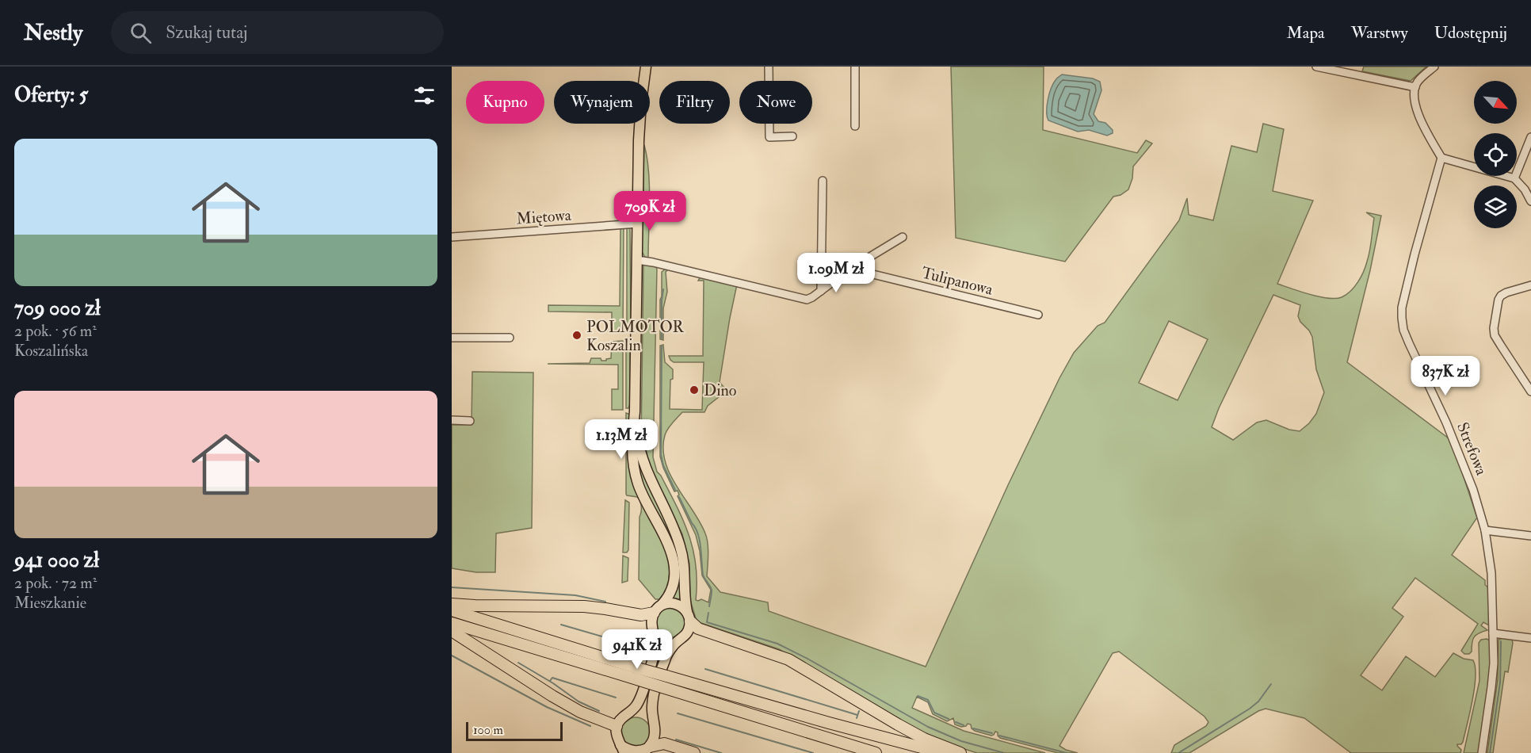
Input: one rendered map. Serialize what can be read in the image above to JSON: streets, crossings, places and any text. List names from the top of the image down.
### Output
{
  "streets": {
    "street": ["Miętowa", "Tulipanowa", "Strefowa"]
  },
  "places": ["POLMOTOR Koszalin", "Dino"],
  "scale_bar": "100 m",
  "north": "bottom right",
  "page": {
    "header": "Nestly",
    "search": "Szukaj tutaj",
    "nav": ["Mapa", "Warstwy", "Udostępnij"],
    "heading": "Oferty: 5",
    "chip": [
      "Kupno",
      "Wynajem",
      "Filtry",
      "Nowe"
    ],
    "list": [
      {
        "name": "709 000 zł",
        "note": "2 pok. · 56 m² · Koszalińska"
      },
      {
        "name": "941 000 zł",
        "note": "2 pok. · 72 m² · Mieszkanie"
      }
    ],
    "price": [
      "709K zł",
      "1.09M zł",
      "837K zł",
      "1.13M zł",
      "941K zł"
    ],
    "scale": "100 m"
  }
}
